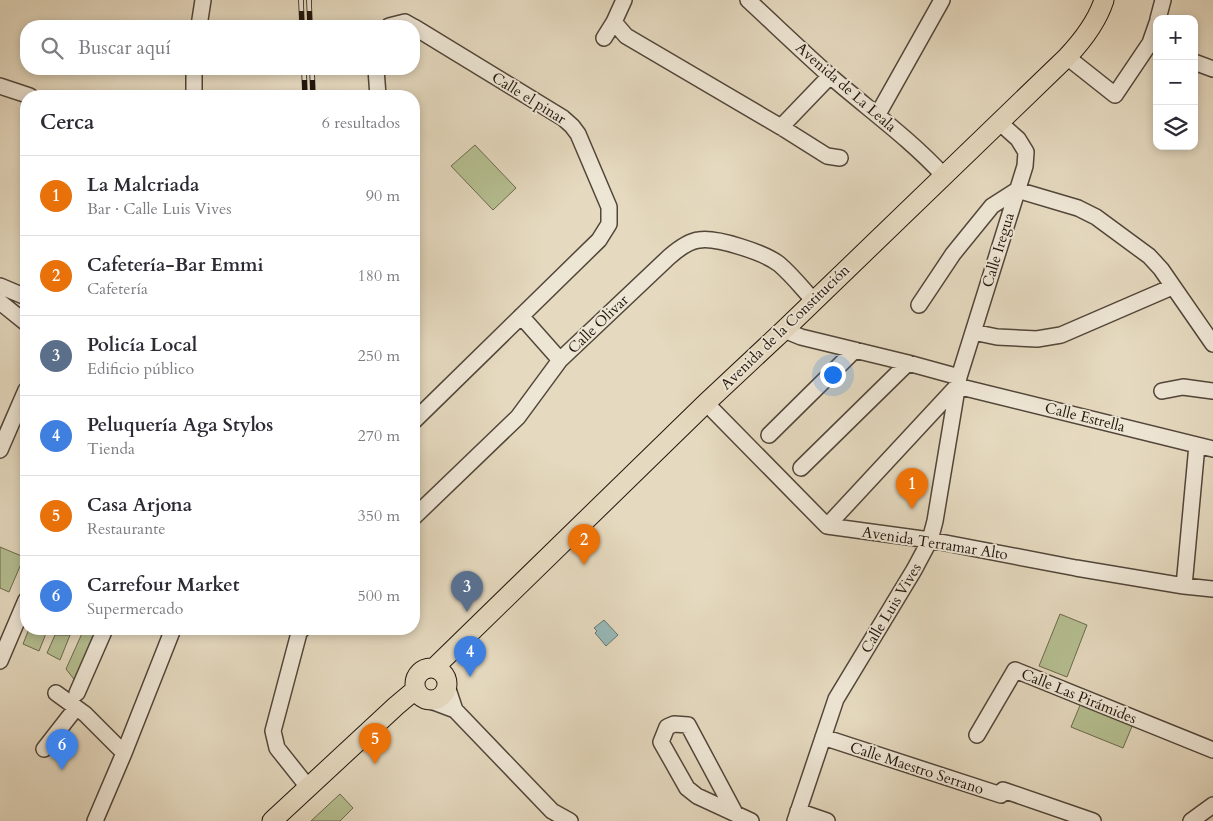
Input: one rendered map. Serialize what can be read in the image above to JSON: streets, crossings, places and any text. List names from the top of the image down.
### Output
{
  "streets": {
    "main road": ["Avenida de la Constitución"],
    "street": [
      "Avenida de La Leala",
      "Calle el pinar",
      "Calle Iregua",
      "Calle Olivar",
      "Calle Estrella",
      "Avenida Terramar Alto",
      "Calle Luis Vives",
      "Calle Las Pirámides",
      "Calle Maestro Serrano"
    ]
  },
  "crossings": [
    ["Avenida de La Leala", "Avenida de la Constitución"],
    ["Calle Iregua", "Avenida de la Constitución"],
    ["Calle Iregua", "Calle Estrella"],
    ["Calle Iregua", "Calle Luis Vives"],
    ["Calle Olivar", "Avenida de la Constitución"],
    ["Avenida de la Constitución", "Calle Estrella"],
    ["Calle Estrella", "Calle Luis Vives"],
    ["Avenida Terramar Alto", "Calle Luis Vives"],
    ["Calle Luis Vives", "Calle Maestro Serrano"]
  ],
  "page": {
    "map_buttons": ["+", "−"],
    "search": "Buscar aquí",
    "heading": ["Cerca", "6 resultados"],
    "list": [
      {
        "mark": "1",
        "name": "La Malcriada",
        "note": "Bar · Calle Luis Vives",
        "value": "90 m"
      },
      {
        "mark": "2",
        "name": "Cafetería-Bar Emmi",
        "note": "Cafetería",
        "value": "180 m"
      },
      {
        "mark": "3",
        "name": "Policía Local",
        "note": "Edificio público",
        "value": "250 m"
      },
      {
        "mark": "4",
        "name": "Peluquería Aga Stylos",
        "note": "Tienda",
        "value": "270 m"
      },
      {
        "mark": "5",
        "name": "Casa Arjona",
        "note": "Restaurante",
        "value": "350 m"
      },
      {
        "mark": "6",
        "name": "Carrefour Market",
        "note": "Supermercado",
        "value": "500 m"
      }
    ],
    "pins": [
      "1",
      "2",
      "3",
      "4",
      "5",
      "6"
    ]
  }
}
